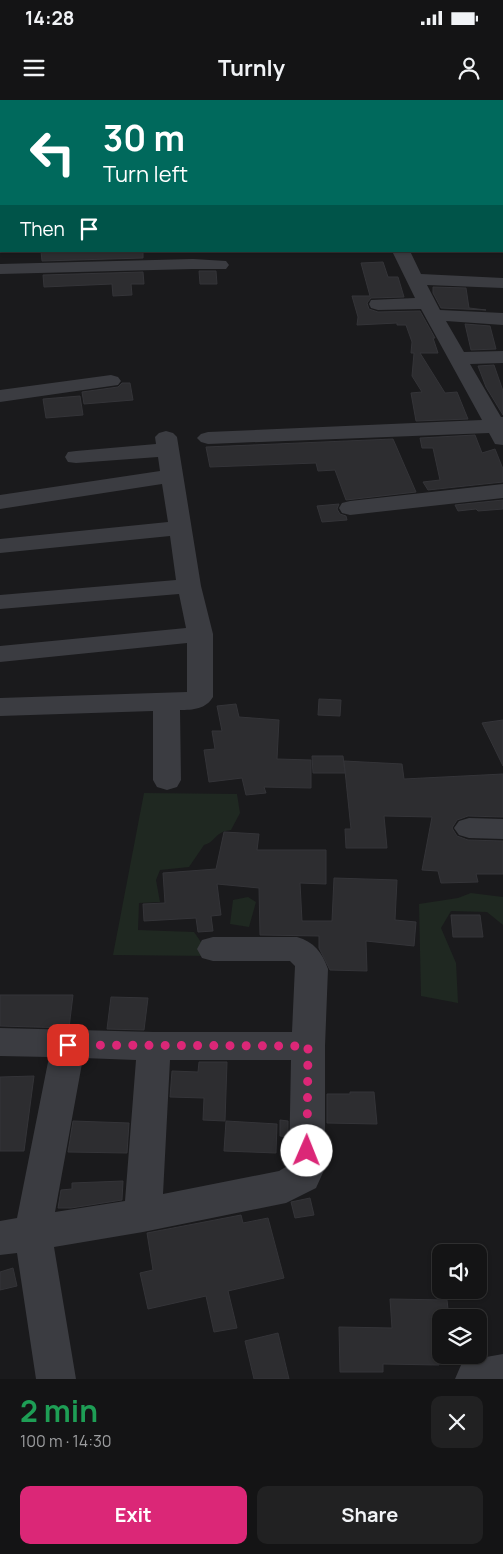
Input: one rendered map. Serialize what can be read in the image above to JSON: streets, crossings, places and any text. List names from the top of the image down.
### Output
{
  "page": {
    "status": "14:28",
    "header": "Turnly",
    "turn": ["30 m", "Turn left"],
    "then": "Then",
    "heading": ["2 min", "100 m · 14:30"],
    "buttons": ["Exit", "Share"]
  }
}
